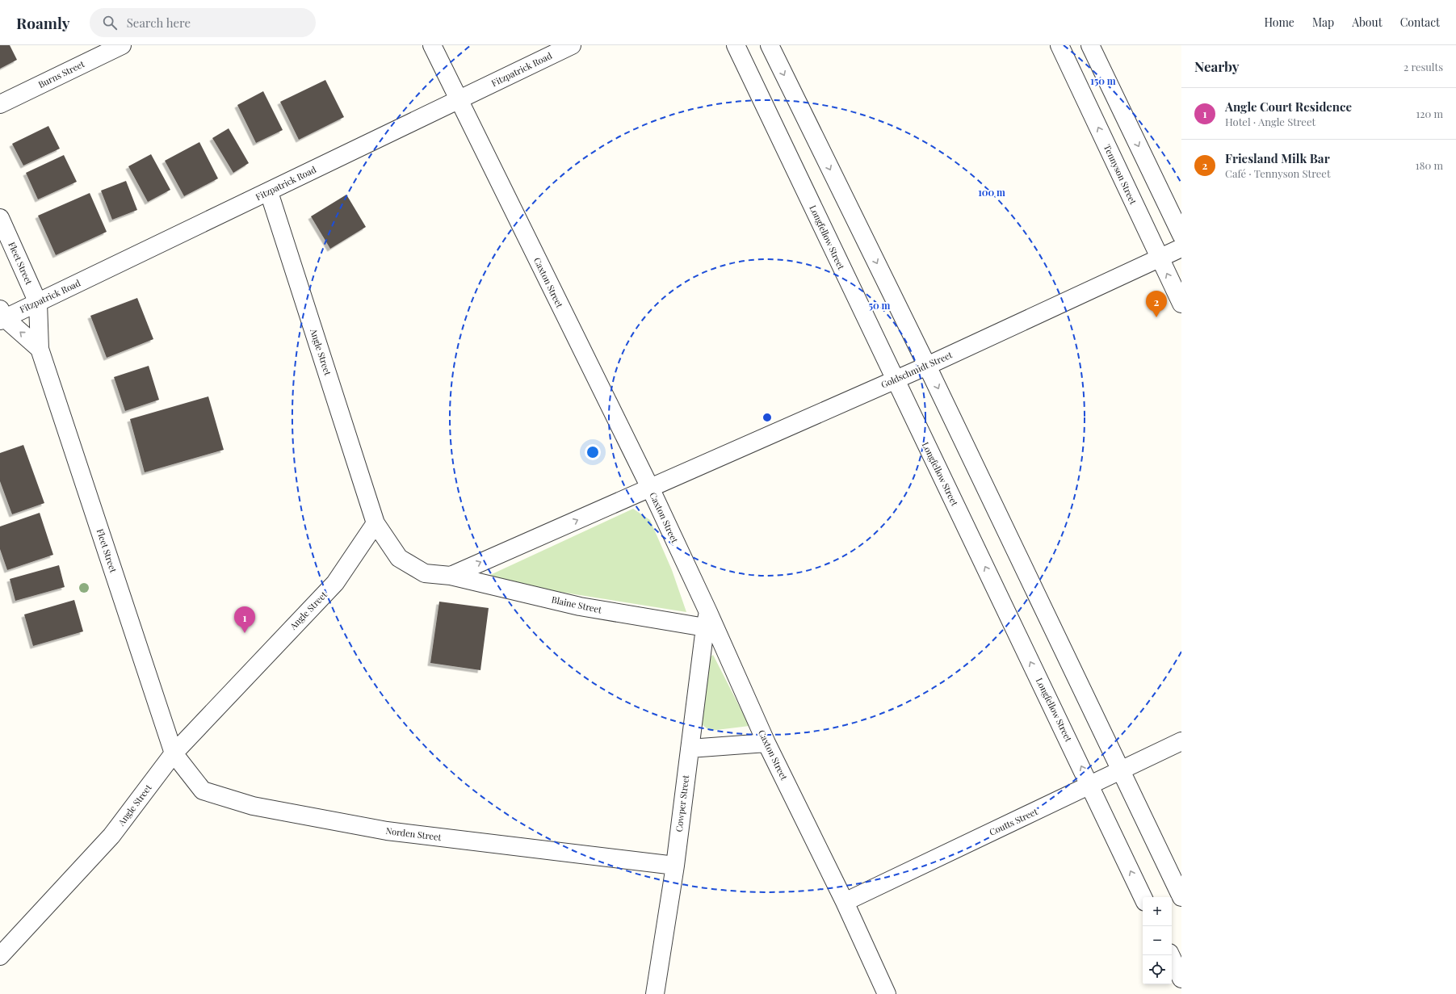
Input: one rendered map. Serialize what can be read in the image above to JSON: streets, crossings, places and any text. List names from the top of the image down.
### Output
{
  "streets": {
    "street": [
      "Fitzpatrick Road",
      "Burns Street",
      "Tennyson Street",
      "Longfellow Street",
      "Fleet Street",
      "Caxton Street",
      "Angle Street",
      "Goldschmidt Street",
      "Blaine Street",
      "Cowper Street",
      "Coutts Street",
      "Norden Street"
    ]
  },
  "crossings": [
    ["Fitzpatrick Road", "Fleet Street"],
    ["Fitzpatrick Road", "Caxton Street"],
    ["Fitzpatrick Road", "Angle Street"],
    ["Tennyson Street", "Goldschmidt Street"],
    ["Longfellow Street", "Goldschmidt Street"],
    ["Longfellow Street", "Coutts Street"],
    ["Fleet Street", "Angle Street"],
    ["Fleet Street", "Norden Street"],
    ["Caxton Street", "Goldschmidt Street"],
    ["Caxton Street", "Blaine Street"],
    ["Caxton Street", "Cowper Street"],
    ["Caxton Street", "Coutts Street"],
    ["Angle Street", "Blaine Street"],
    ["Angle Street", "Norden Street"],
    ["Goldschmidt Street", "Blaine Street"],
    ["Blaine Street", "Cowper Street"],
    ["Cowper Street", "Norden Street"]
  ],
  "one_way": ["Blaine Street"],
  "page": {
    "header": "Roamly",
    "search": "Search here",
    "nav": [
      "Home",
      "Map",
      "About",
      "Contact"
    ],
    "heading": ["Nearby", "2 results"],
    "list": [
      {
        "mark": "1",
        "name": "Angle Court Residence",
        "note": "Hotel · Angle Street",
        "value": "120 m"
      },
      {
        "mark": "2",
        "name": "Friesland Milk Bar",
        "note": "Café · Tennyson Street",
        "value": "180 m"
      }
    ],
    "pins": ["2", "1"],
    "map_buttons": ["+", "−"]
  },
  "rings": ["150 m", "100 m", "50 m"]
}
